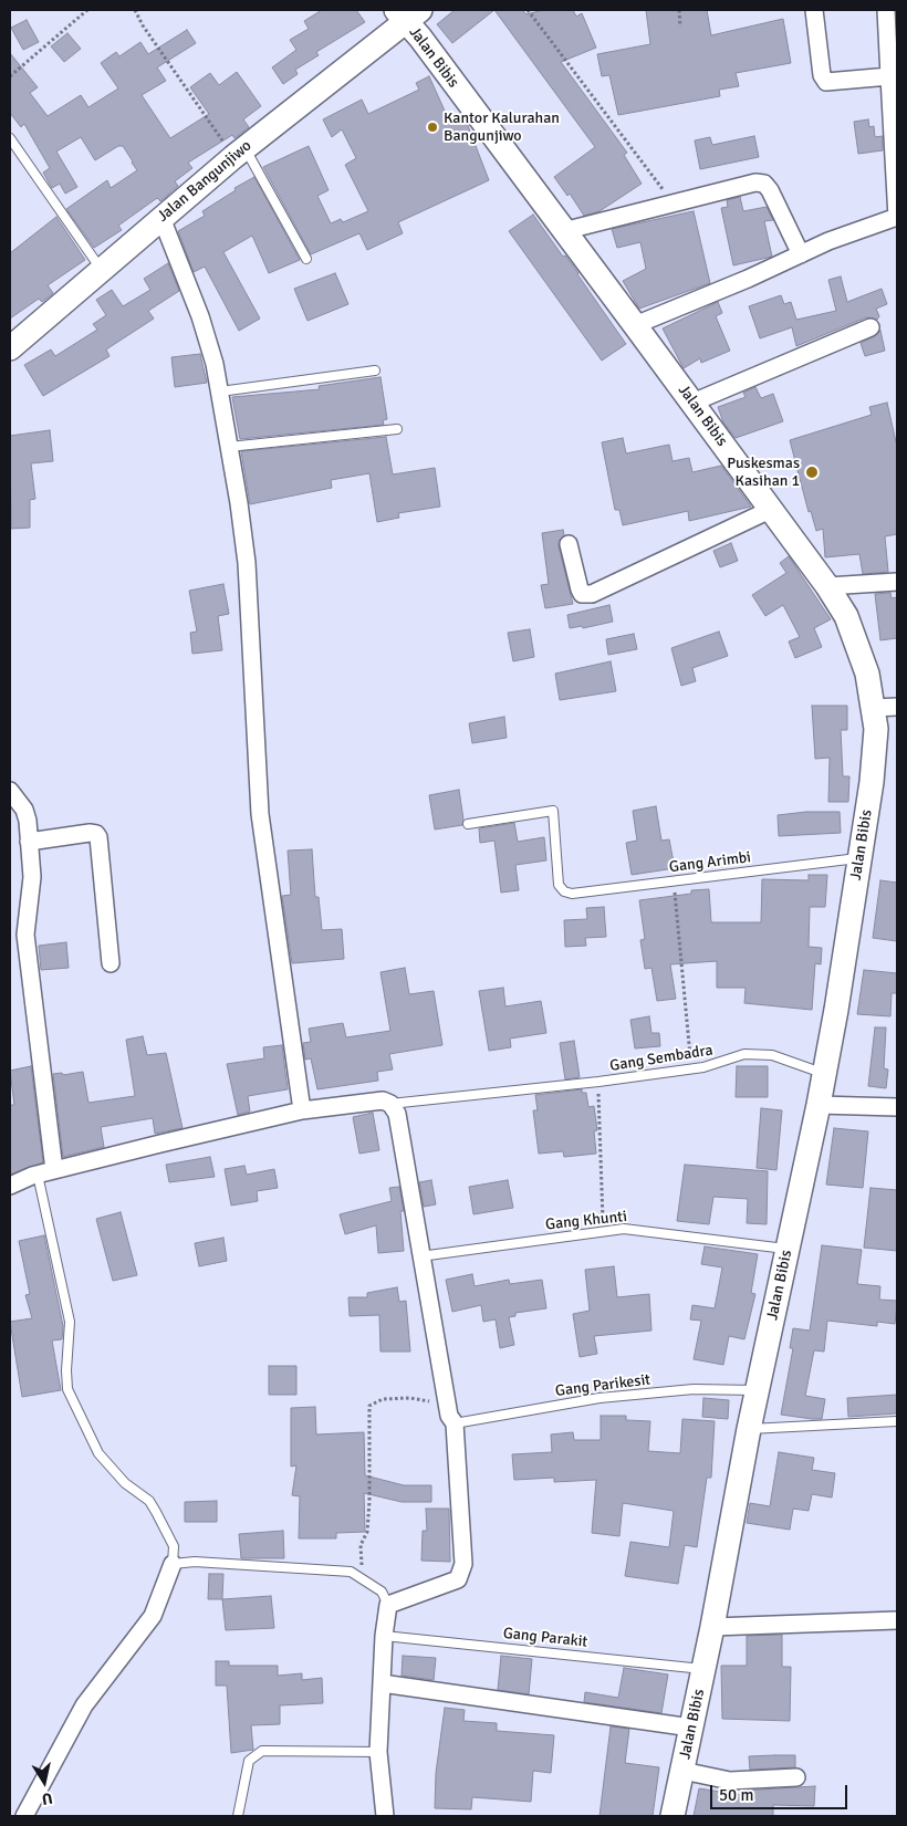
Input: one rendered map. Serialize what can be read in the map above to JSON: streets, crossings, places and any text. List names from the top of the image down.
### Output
{
  "streets": {
    "main road": ["Jalan Bibis", "Jalan Bangunjiwo"],
    "lane": [
      "Gang Arimbi",
      "Gang Sembadra",
      "Gang Khunti",
      "Gang Parikesit",
      "Gang Parakit"
    ]
  },
  "crossings": [
    ["Jalan Bibis", "Jalan Bangunjiwo"],
    ["Jalan Bibis", "Gang Arimbi"],
    ["Jalan Bibis", "Gang Sembadra"],
    ["Jalan Bibis", "Gang Khunti"],
    ["Jalan Bibis", "Gang Parikesit"],
    ["Jalan Bibis", "Gang Parakit"],
    ["Gang Sembadra", "Gang Khunti"]
  ],
  "places": ["Kantor Kalurahan Bangunjiwo", "Puskesmas Kasihan 1"],
  "scale_bar": "50 m",
  "north": "bottom"
}
